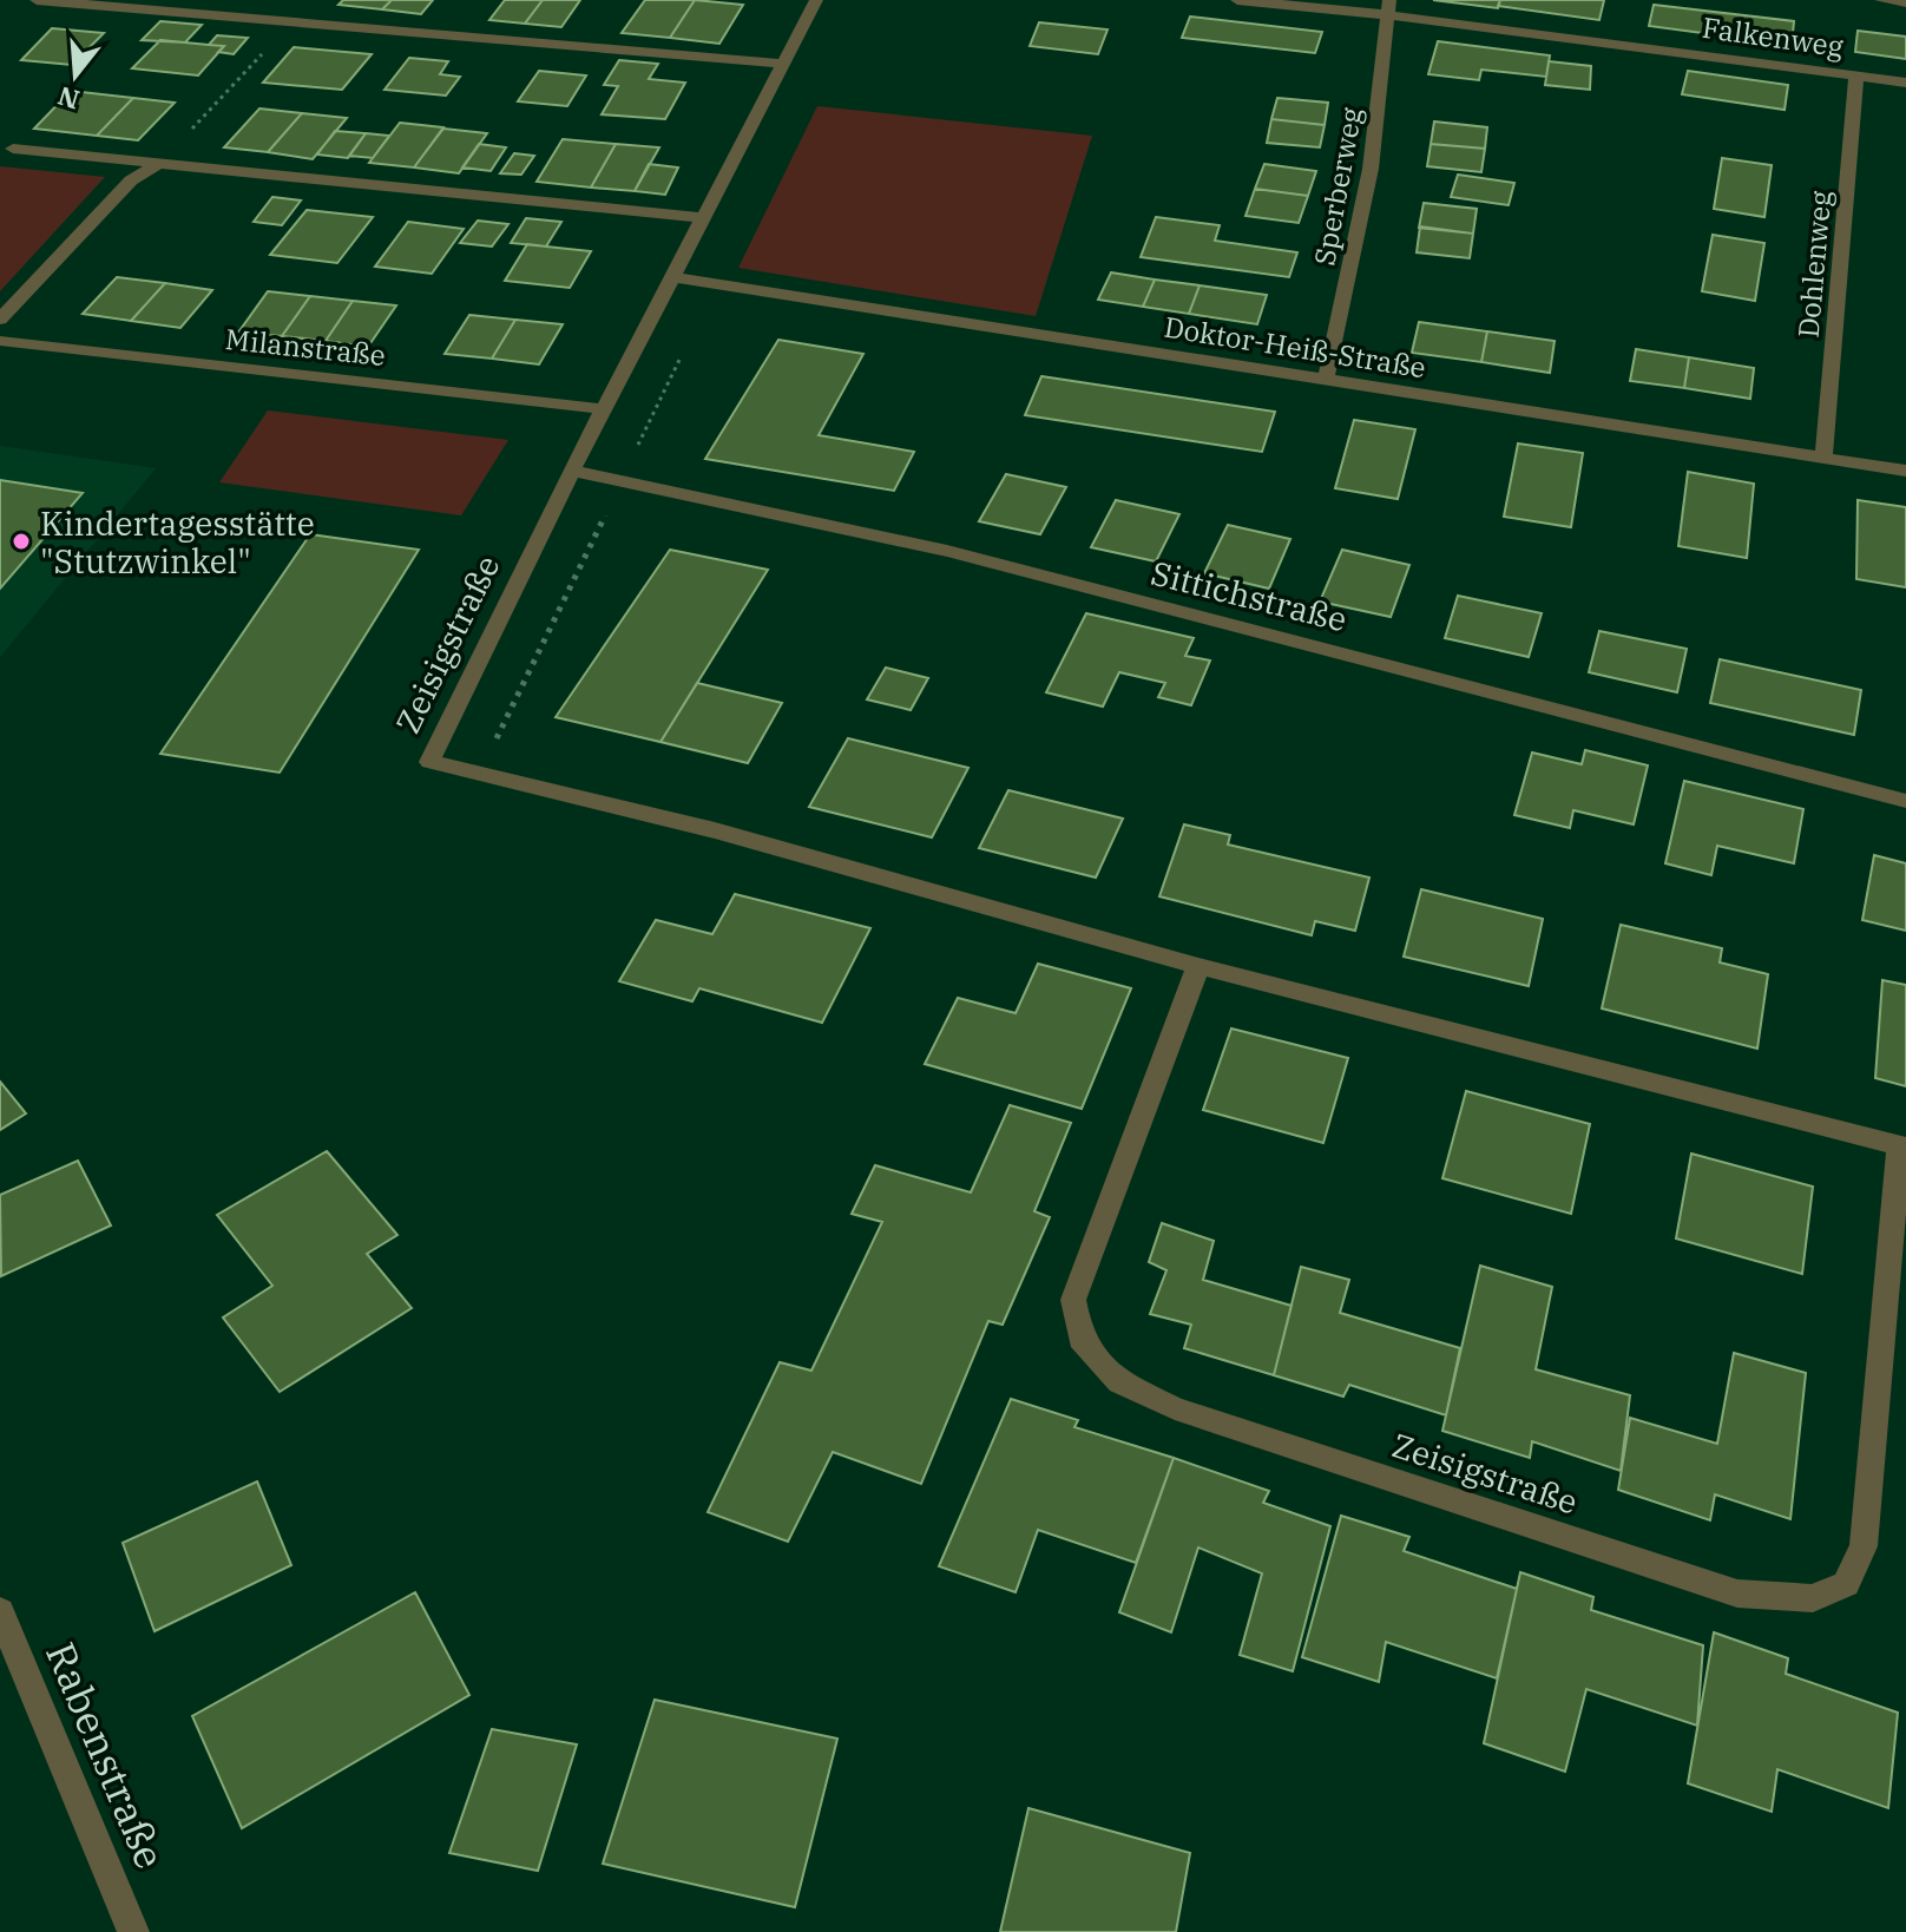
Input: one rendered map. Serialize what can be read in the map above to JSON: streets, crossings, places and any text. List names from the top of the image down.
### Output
{
  "streets": {
    "street": [
      "Falkenweg",
      "Sperberweg",
      "Dohlenweg",
      "Milanstraße",
      "Doktor-Heiß-Straße",
      "Sittichstraße",
      "Zeisigstraße",
      "Rabenstraße"
    ]
  },
  "crossings": [
    ["Falkenweg", "Sperberweg"],
    ["Falkenweg", "Dohlenweg"],
    ["Sperberweg", "Doktor-Heiß-Straße"],
    ["Dohlenweg", "Doktor-Heiß-Straße"],
    ["Milanstraße", "Zeisigstraße"],
    ["Doktor-Heiß-Straße", "Zeisigstraße"],
    ["Sittichstraße", "Zeisigstraße"]
  ],
  "places": ["Kindertagesstätte \"Stutzwinkel\""],
  "north": "bottom"
}
